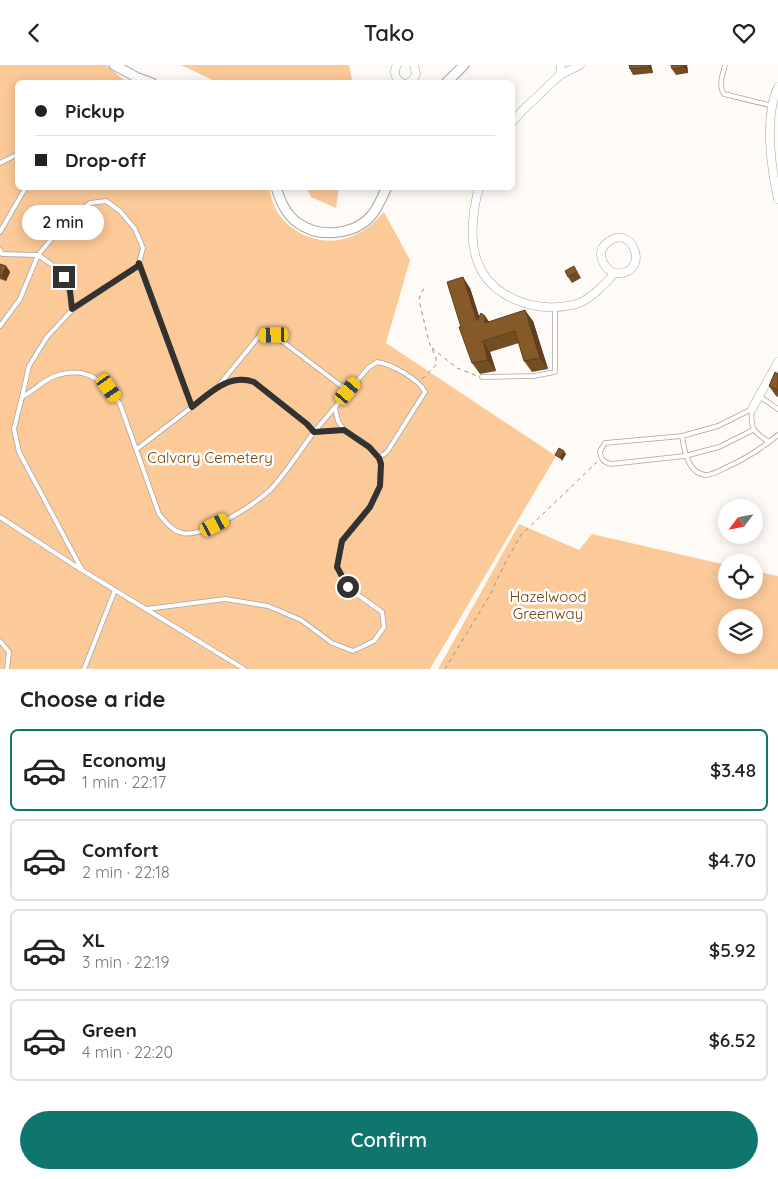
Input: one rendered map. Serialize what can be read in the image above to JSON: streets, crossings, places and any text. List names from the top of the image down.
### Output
{
  "parks": ["Calvary Cemetery", "Hazelwood Greenway"],
  "north": "bottom left",
  "page": {
    "header": "Tako",
    "banner": ["Pickup", "Drop-off"],
    "bubble": "2 min",
    "heading": "Choose a ride",
    "list": [
      {
        "name": "Economy",
        "note": "1 min · 22:17",
        "value": "$3.48"
      },
      {
        "name": "Comfort",
        "note": "2 min · 22:18",
        "value": "$4.70"
      },
      {
        "name": "XL",
        "note": "3 min · 22:19",
        "value": "$5.92"
      },
      {
        "name": "Green",
        "note": "4 min · 22:20",
        "value": "$6.52"
      }
    ],
    "buttons": "Confirm"
  }
}
